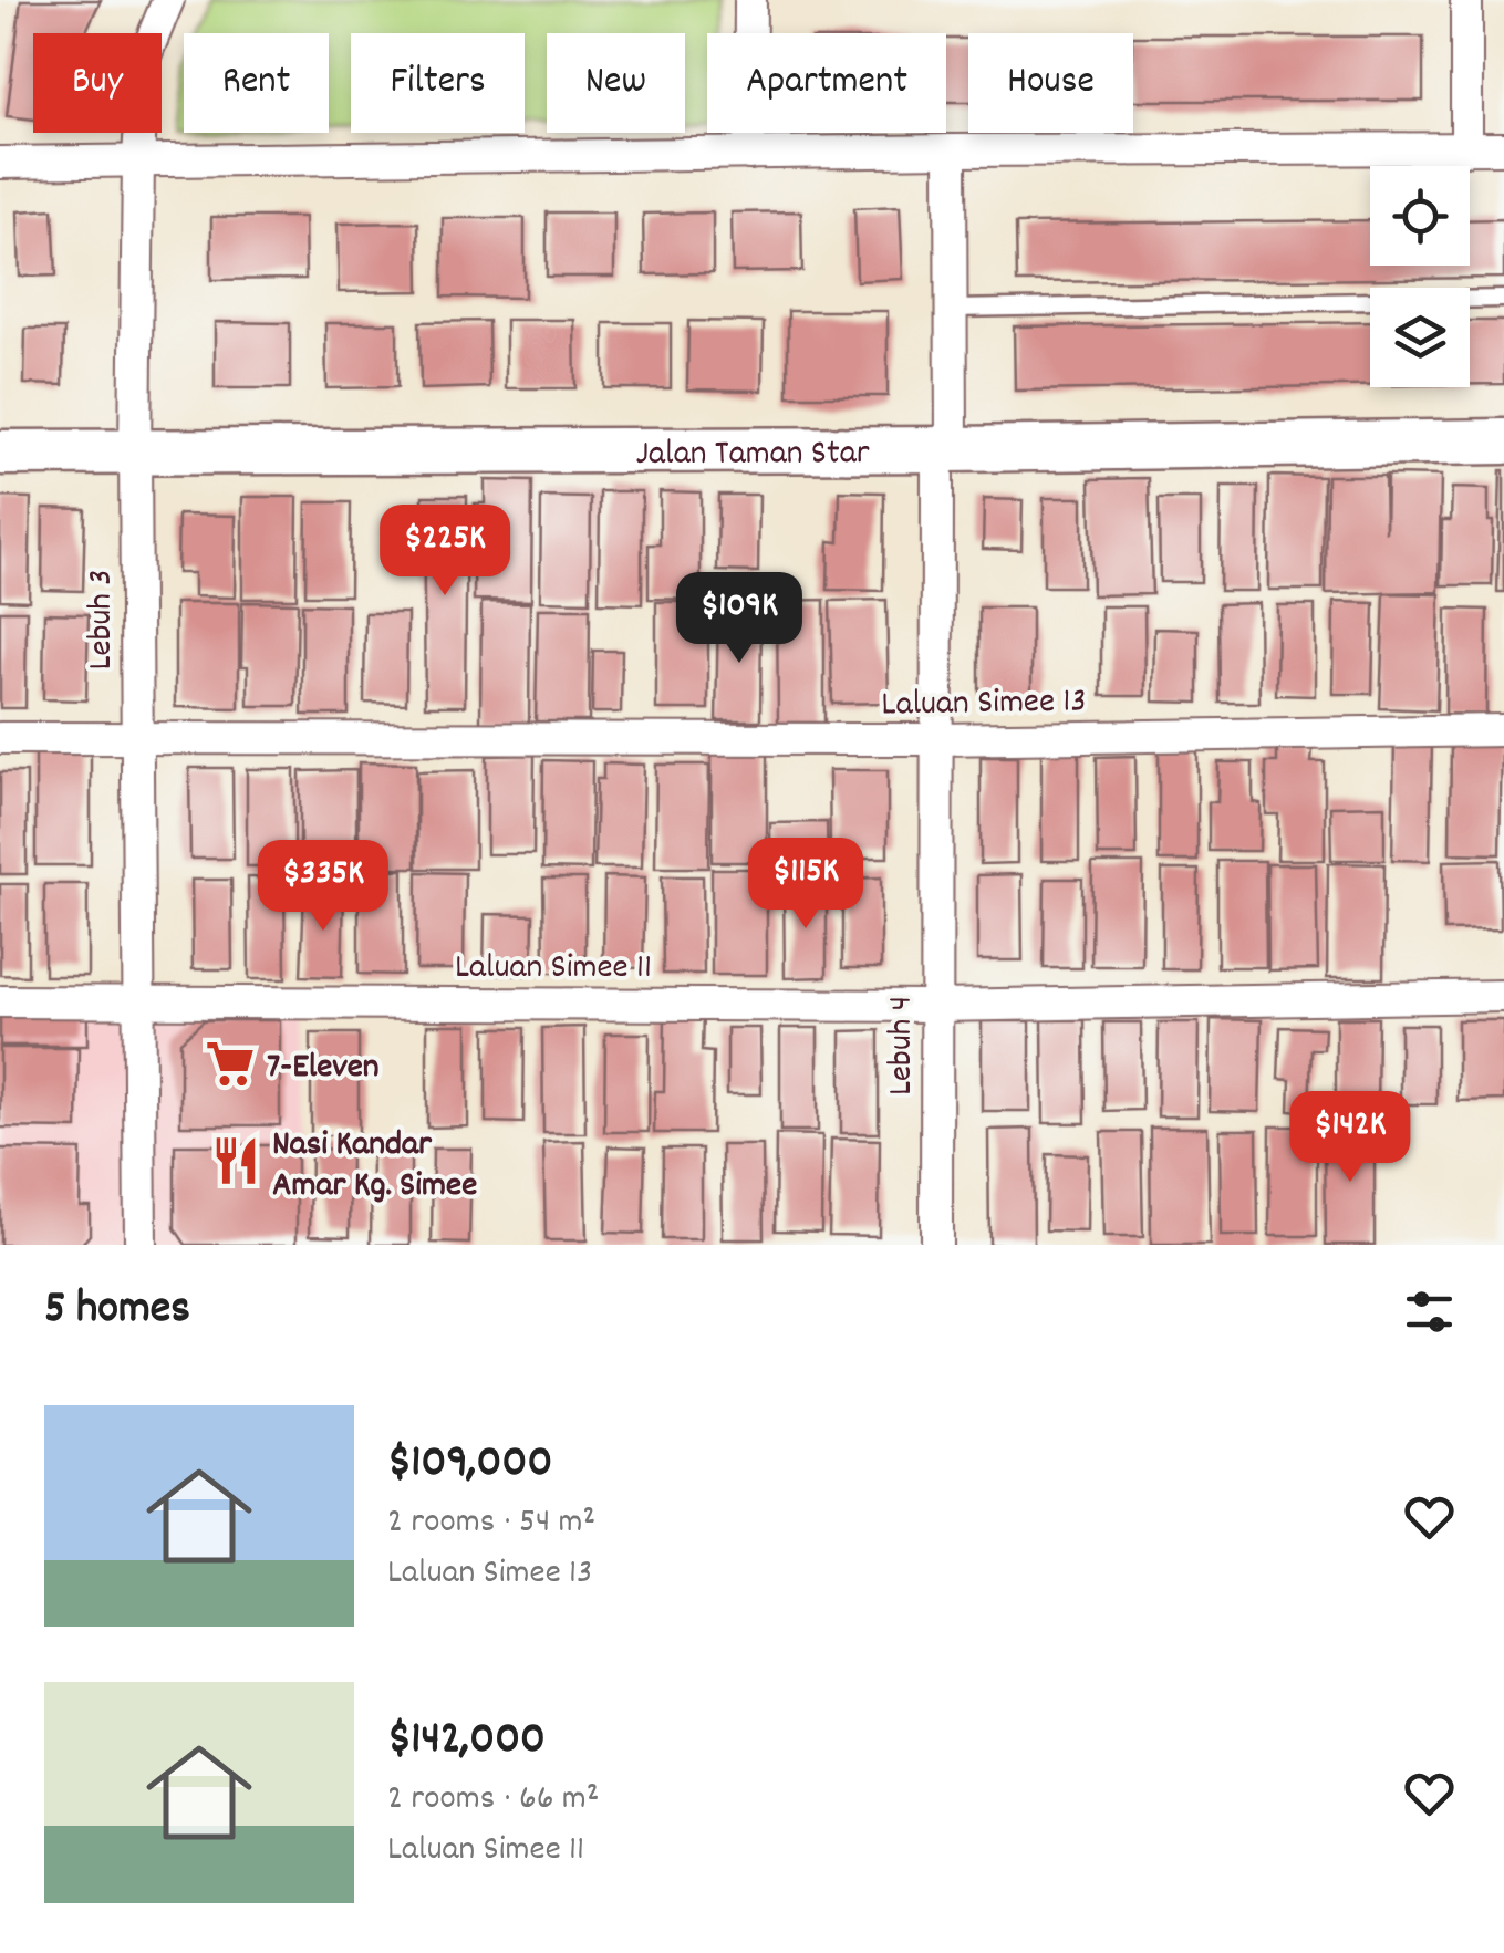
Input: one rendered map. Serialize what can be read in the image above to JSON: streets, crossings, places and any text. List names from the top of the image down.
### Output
{
  "streets": {
    "street": [
      "Jalan Taman Star",
      "Lebuh 3",
      "Laluan Simee 13",
      "Laluan Simee 11",
      "Lebuh 4"
    ]
  },
  "crossings": [
    ["Jalan Taman Star", "Lebuh 3"],
    ["Jalan Taman Star", "Lebuh 4"],
    ["Lebuh 3", "Laluan Simee 13"],
    ["Lebuh 3", "Laluan Simee 11"],
    ["Laluan Simee 13", "Lebuh 4"],
    ["Laluan Simee 11", "Lebuh 4"]
  ],
  "places": {
    "supermarket": ["7-Eleven"],
    "restaurant": ["Nasi Kandar Amar Kg. Simee"]
  },
  "page": {
    "chip": [
      "Buy",
      "Rent",
      "Filters",
      "New",
      "Apartment",
      "House"
    ],
    "price": [
      "$225K",
      "$109K",
      "$115K",
      "$335K",
      "$142K"
    ],
    "heading": "5 homes",
    "list": [
      {
        "name": "$109,000",
        "note": "2 rooms · 54 m² · Laluan Simee 13"
      },
      {
        "name": "$142,000",
        "note": "2 rooms · 66 m² · Laluan Simee 11"
      }
    ]
  }
}
